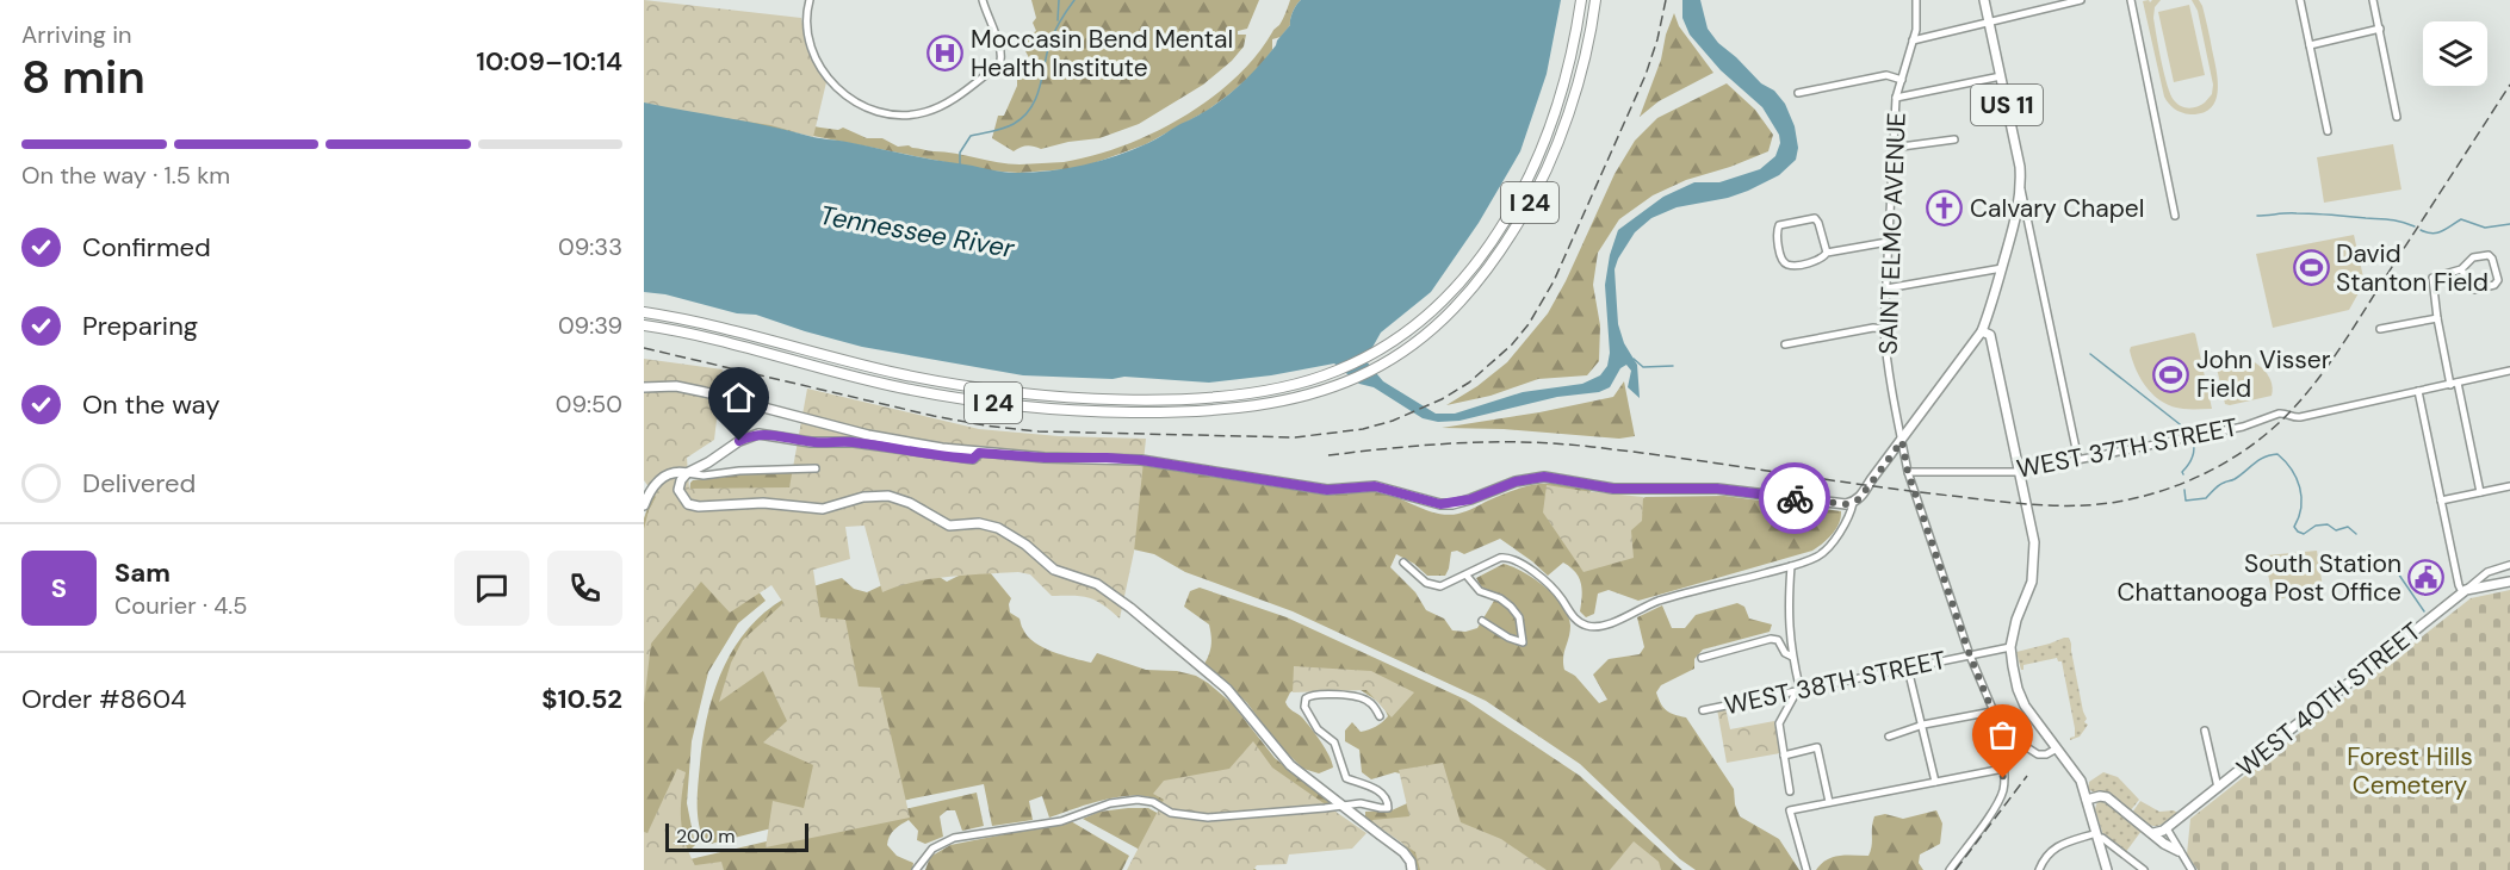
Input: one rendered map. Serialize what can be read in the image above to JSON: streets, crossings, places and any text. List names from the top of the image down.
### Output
{
  "streets": {
    "highway": ["I 24"],
    "main road": ["US 11", "WEST 40TH STREET"],
    "street": ["SAINT ELMO AVENUE", "WEST 37TH STREET", "WEST 38TH STREET"]
  },
  "crossings": [
    ["US 11", "SAINT ELMO AVENUE"],
    ["SAINT ELMO AVENUE", "WEST 37TH STREET"],
    ["SAINT ELMO AVENUE", "WEST 38TH STREET"]
  ],
  "water": ["Tennessee River"],
  "parks": ["Forest Hills Cemetery"],
  "places": {
    "hospital": ["Moccasin Bend Mental Health Institute"],
    "church": ["Calvary Chapel"],
    "sports": ["David Stanton Field", "John Visser Field"],
    "public building": ["South Station Chattanooga Post Office"]
  },
  "scale_bar": "200 m",
  "page": {
    "heading": ["8 min", "Arriving in", "10:09–10:14"],
    "panel": [
      "Sam",
      "Courier · 4.5",
      "Order #8604",
      "$10.52"
    ],
    "bar": "On the way · 1.5 km",
    "list": [
      ["Confirmed", "09:33"],
      ["Preparing", "09:39"],
      ["On the way", "09:50"],
      "Delivered"
    ],
    "round": "S",
    "scale": "200 m"
  }
}
